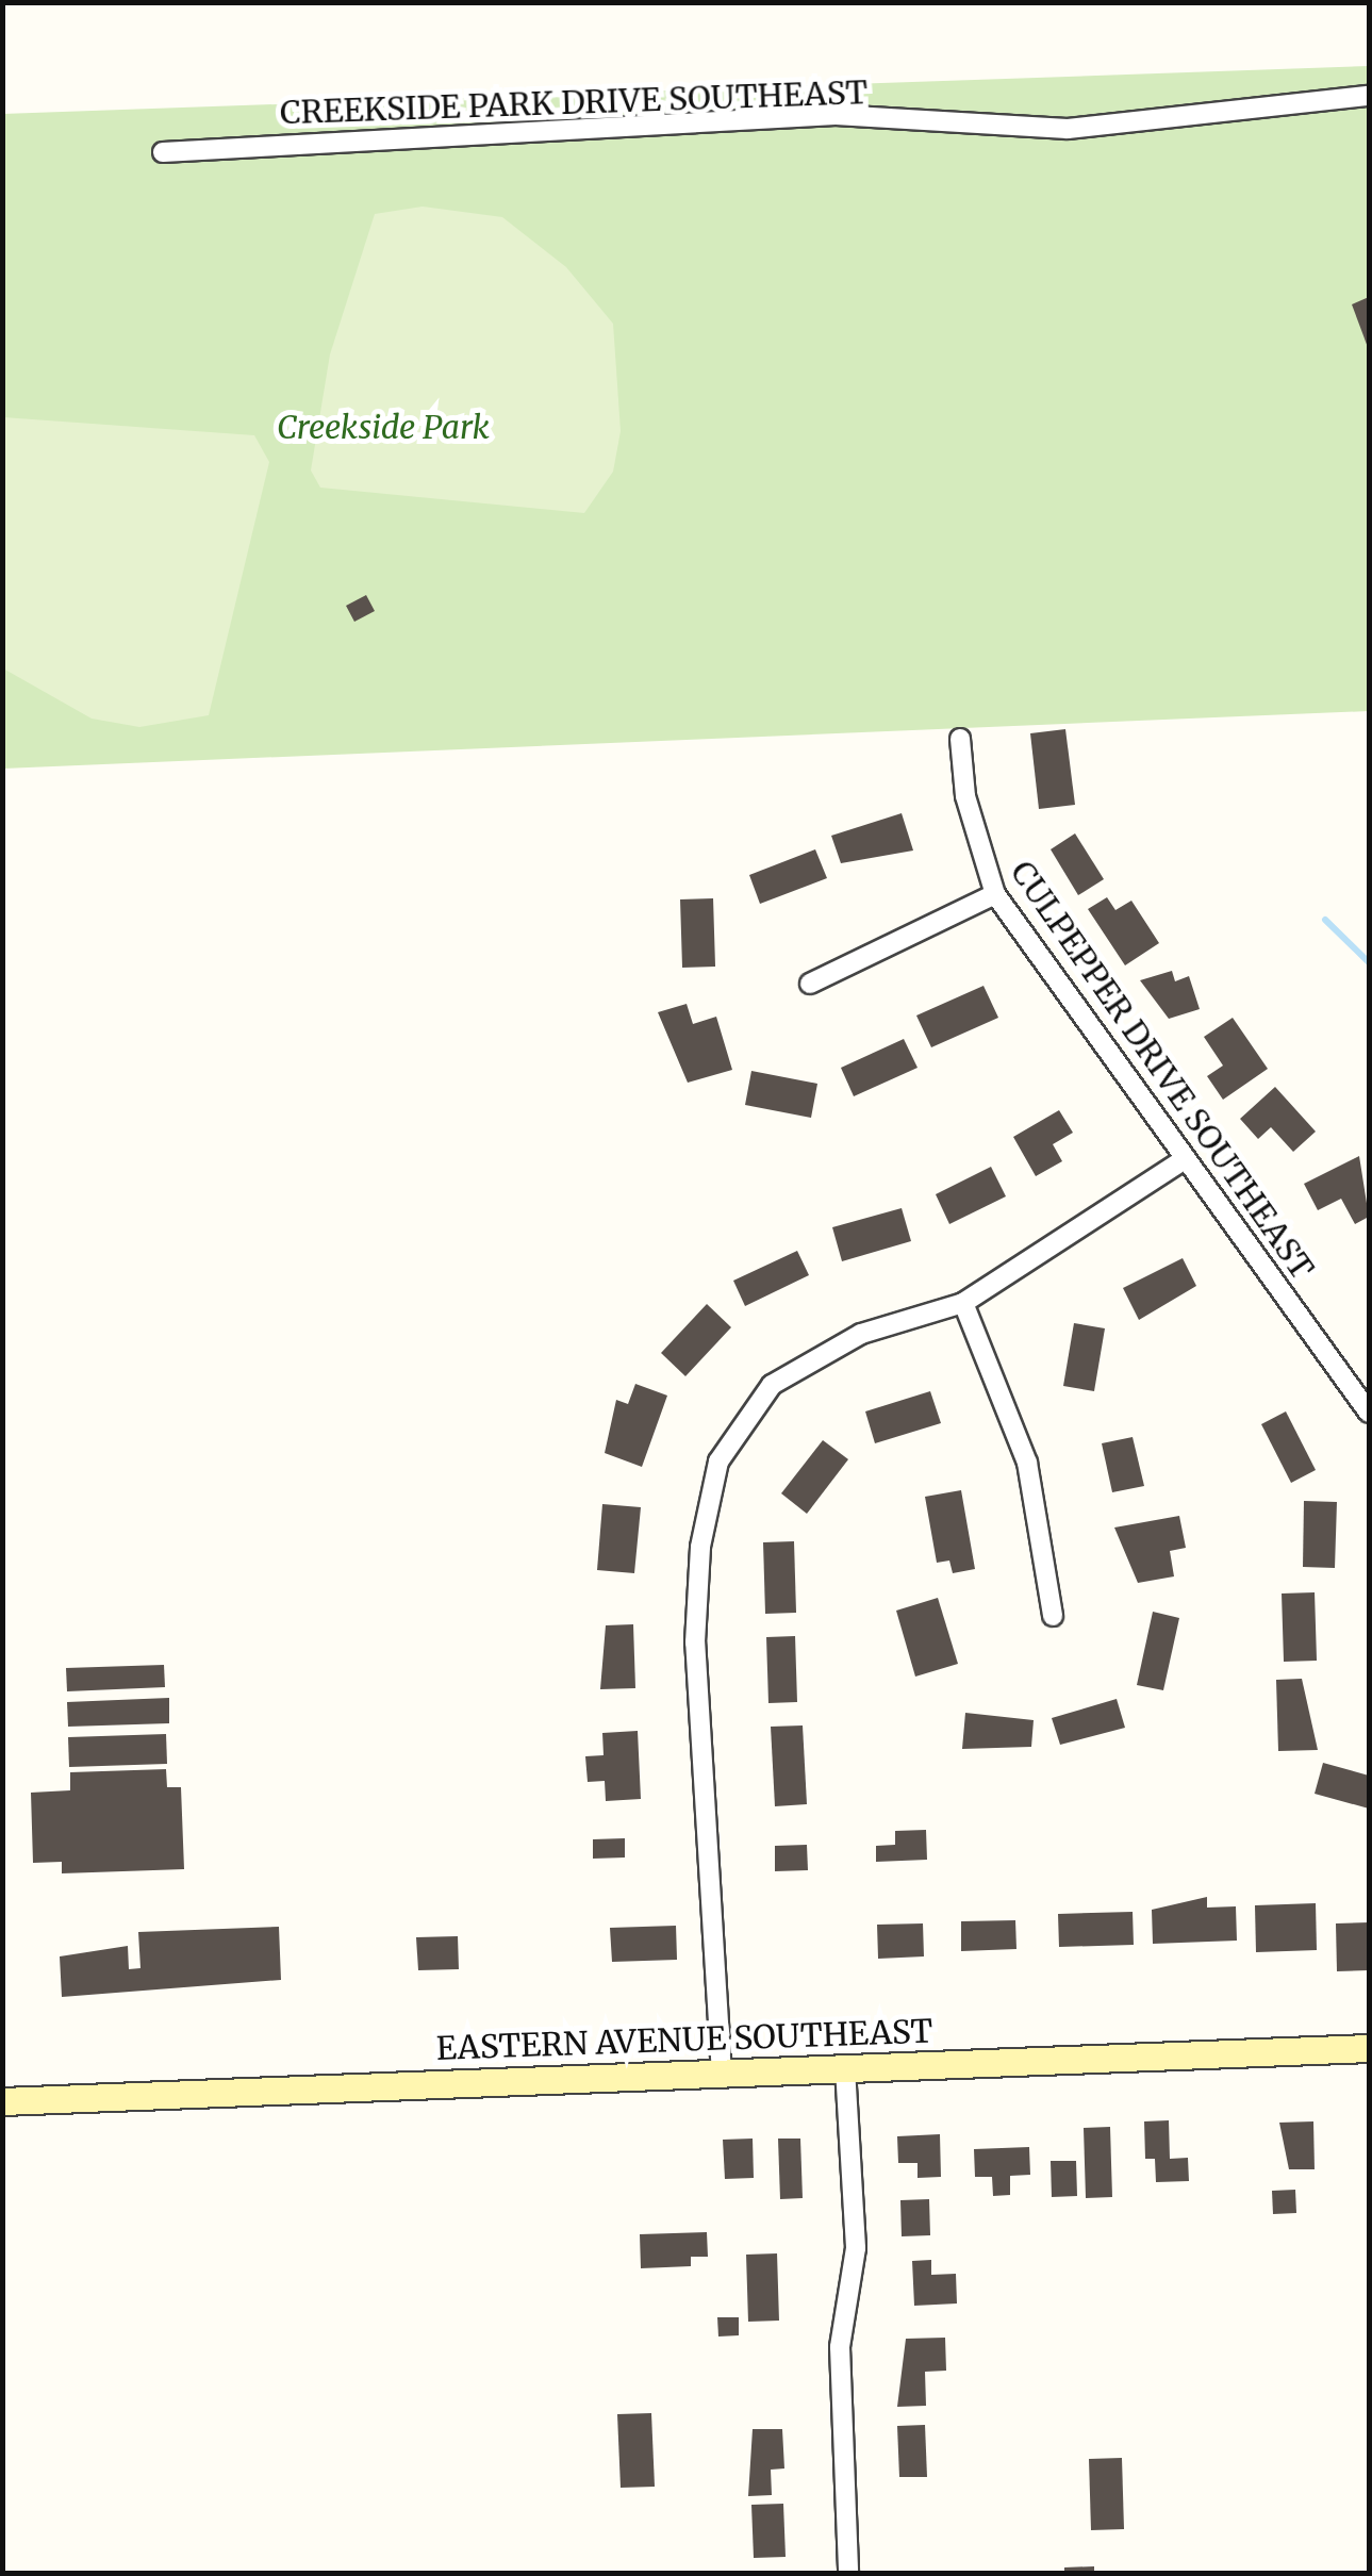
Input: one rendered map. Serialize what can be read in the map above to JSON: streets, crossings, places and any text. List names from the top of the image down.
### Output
{
  "streets": {
    "street": ["CREEKSIDE PARK DRIVE SOUTHEAST", "CULPEPPER DRIVE SOUTHEAST", "EASTERN AVENUE SOUTHEAST"]
  },
  "parks": ["Creekside Park"]
}
